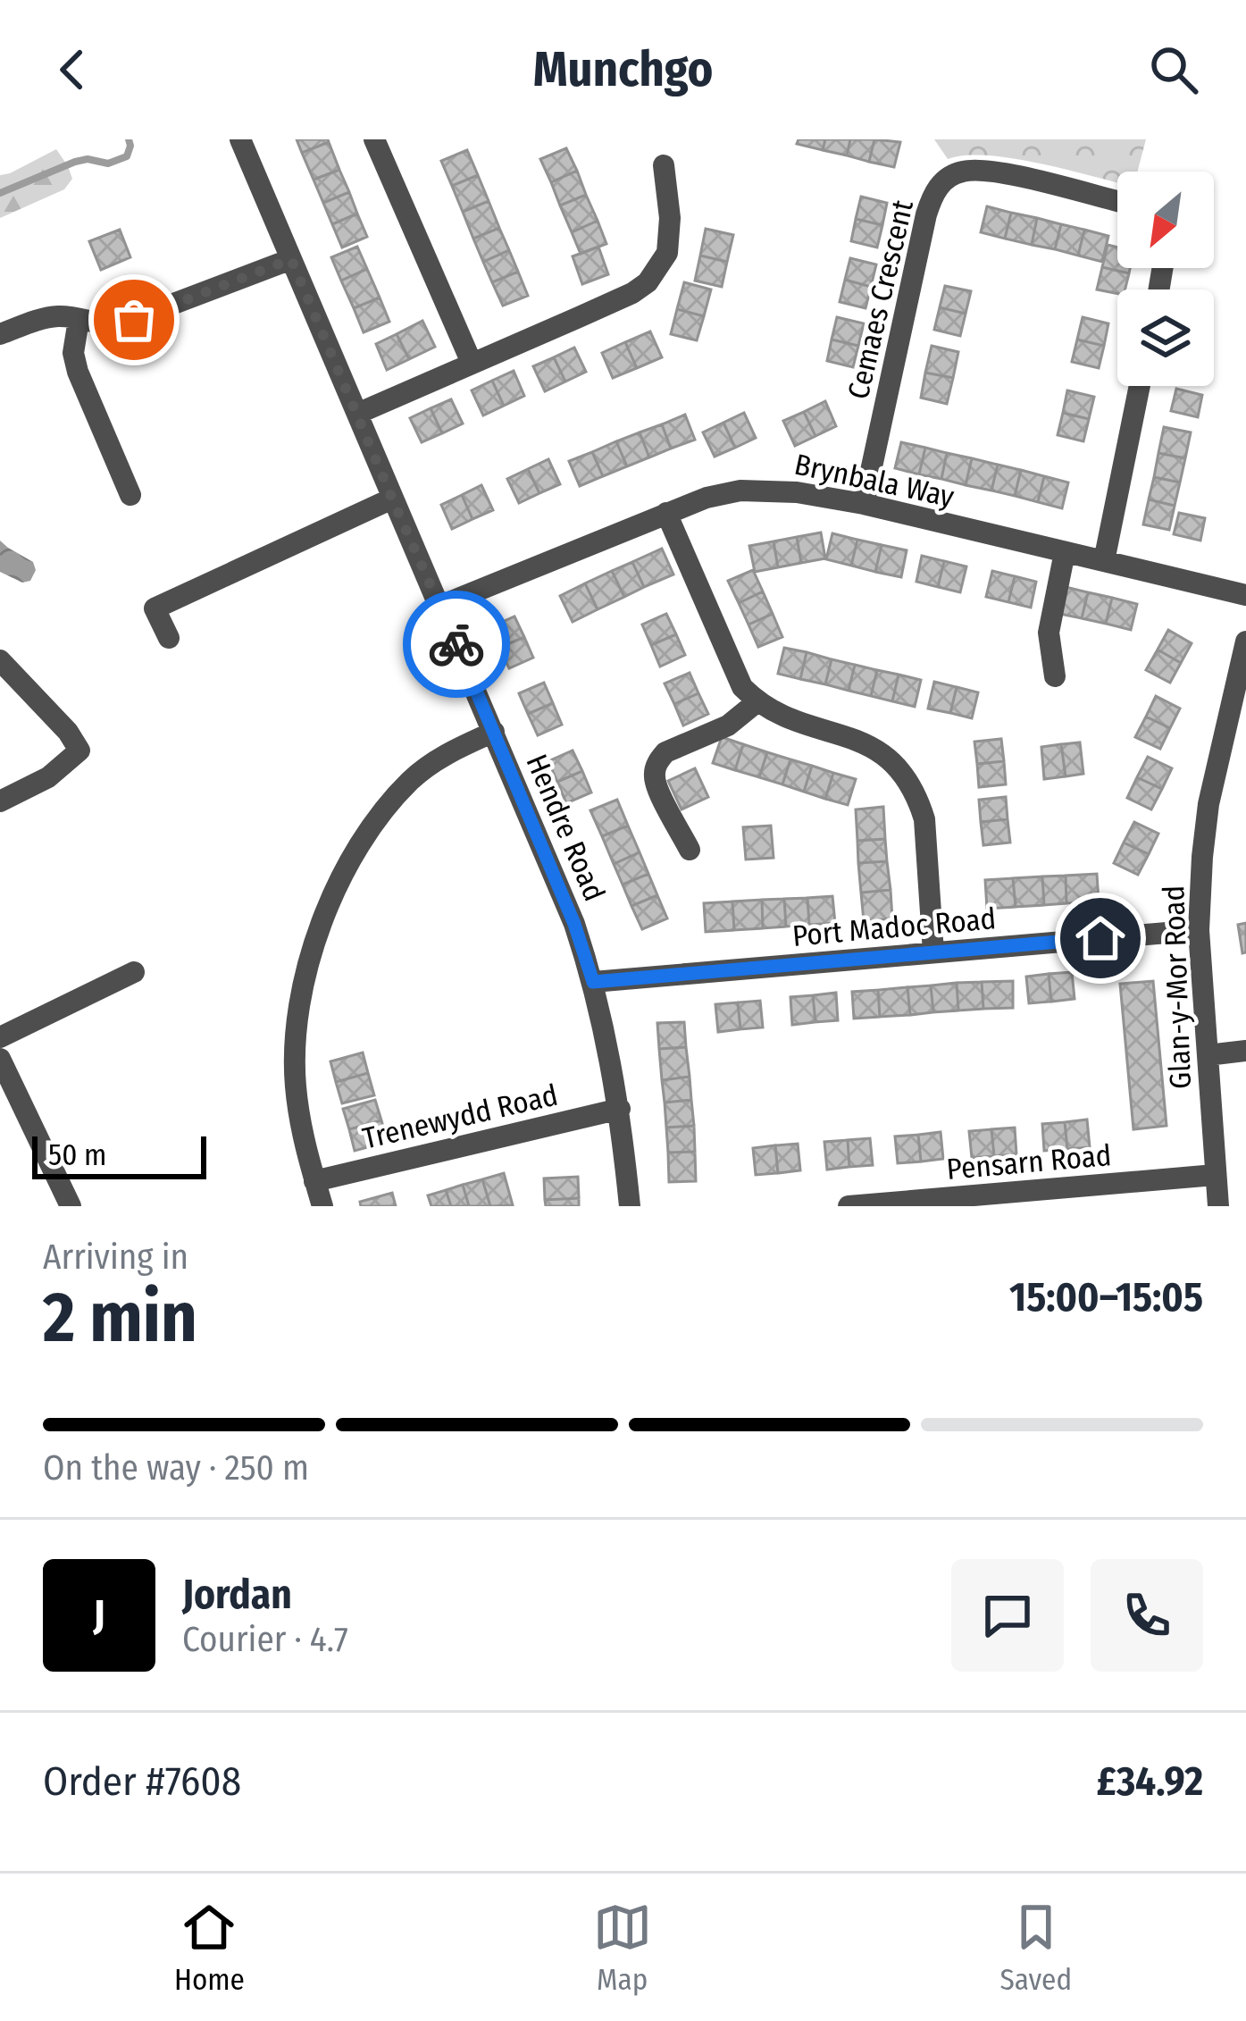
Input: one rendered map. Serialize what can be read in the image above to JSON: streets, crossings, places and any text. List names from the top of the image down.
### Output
{
  "streets": {
    "street": [
      "Cemaes Crescent",
      "Brynbala Way",
      "Hendre Road",
      "Port Madoc Road",
      "Glan-y-Mor Road",
      "Trenewydd Road",
      "Pensarn Road"
    ]
  },
  "crossings": [
    ["Cemaes Crescent", "Brynbala Way"],
    ["Brynbala Way", "Hendre Road"],
    ["Hendre Road", "Port Madoc Road"],
    ["Hendre Road", "Trenewydd Road"],
    ["Port Madoc Road", "Glan-y-Mor Road"],
    ["Glan-y-Mor Road", "Pensarn Road"]
  ],
  "scale_bar": "50 m",
  "north": "bottom left",
  "page": {
    "header": "Munchgo",
    "scale": "50 m",
    "heading": ["2 min", "Arriving in", "15:00–15:05"],
    "panel": [
      "Jordan",
      "Courier · 4.7",
      "Order #7608",
      "£34.92"
    ],
    "bar": "On the way · 250 m",
    "round": "J",
    "tabs": ["Home", "Map", "Saved"]
  }
}
